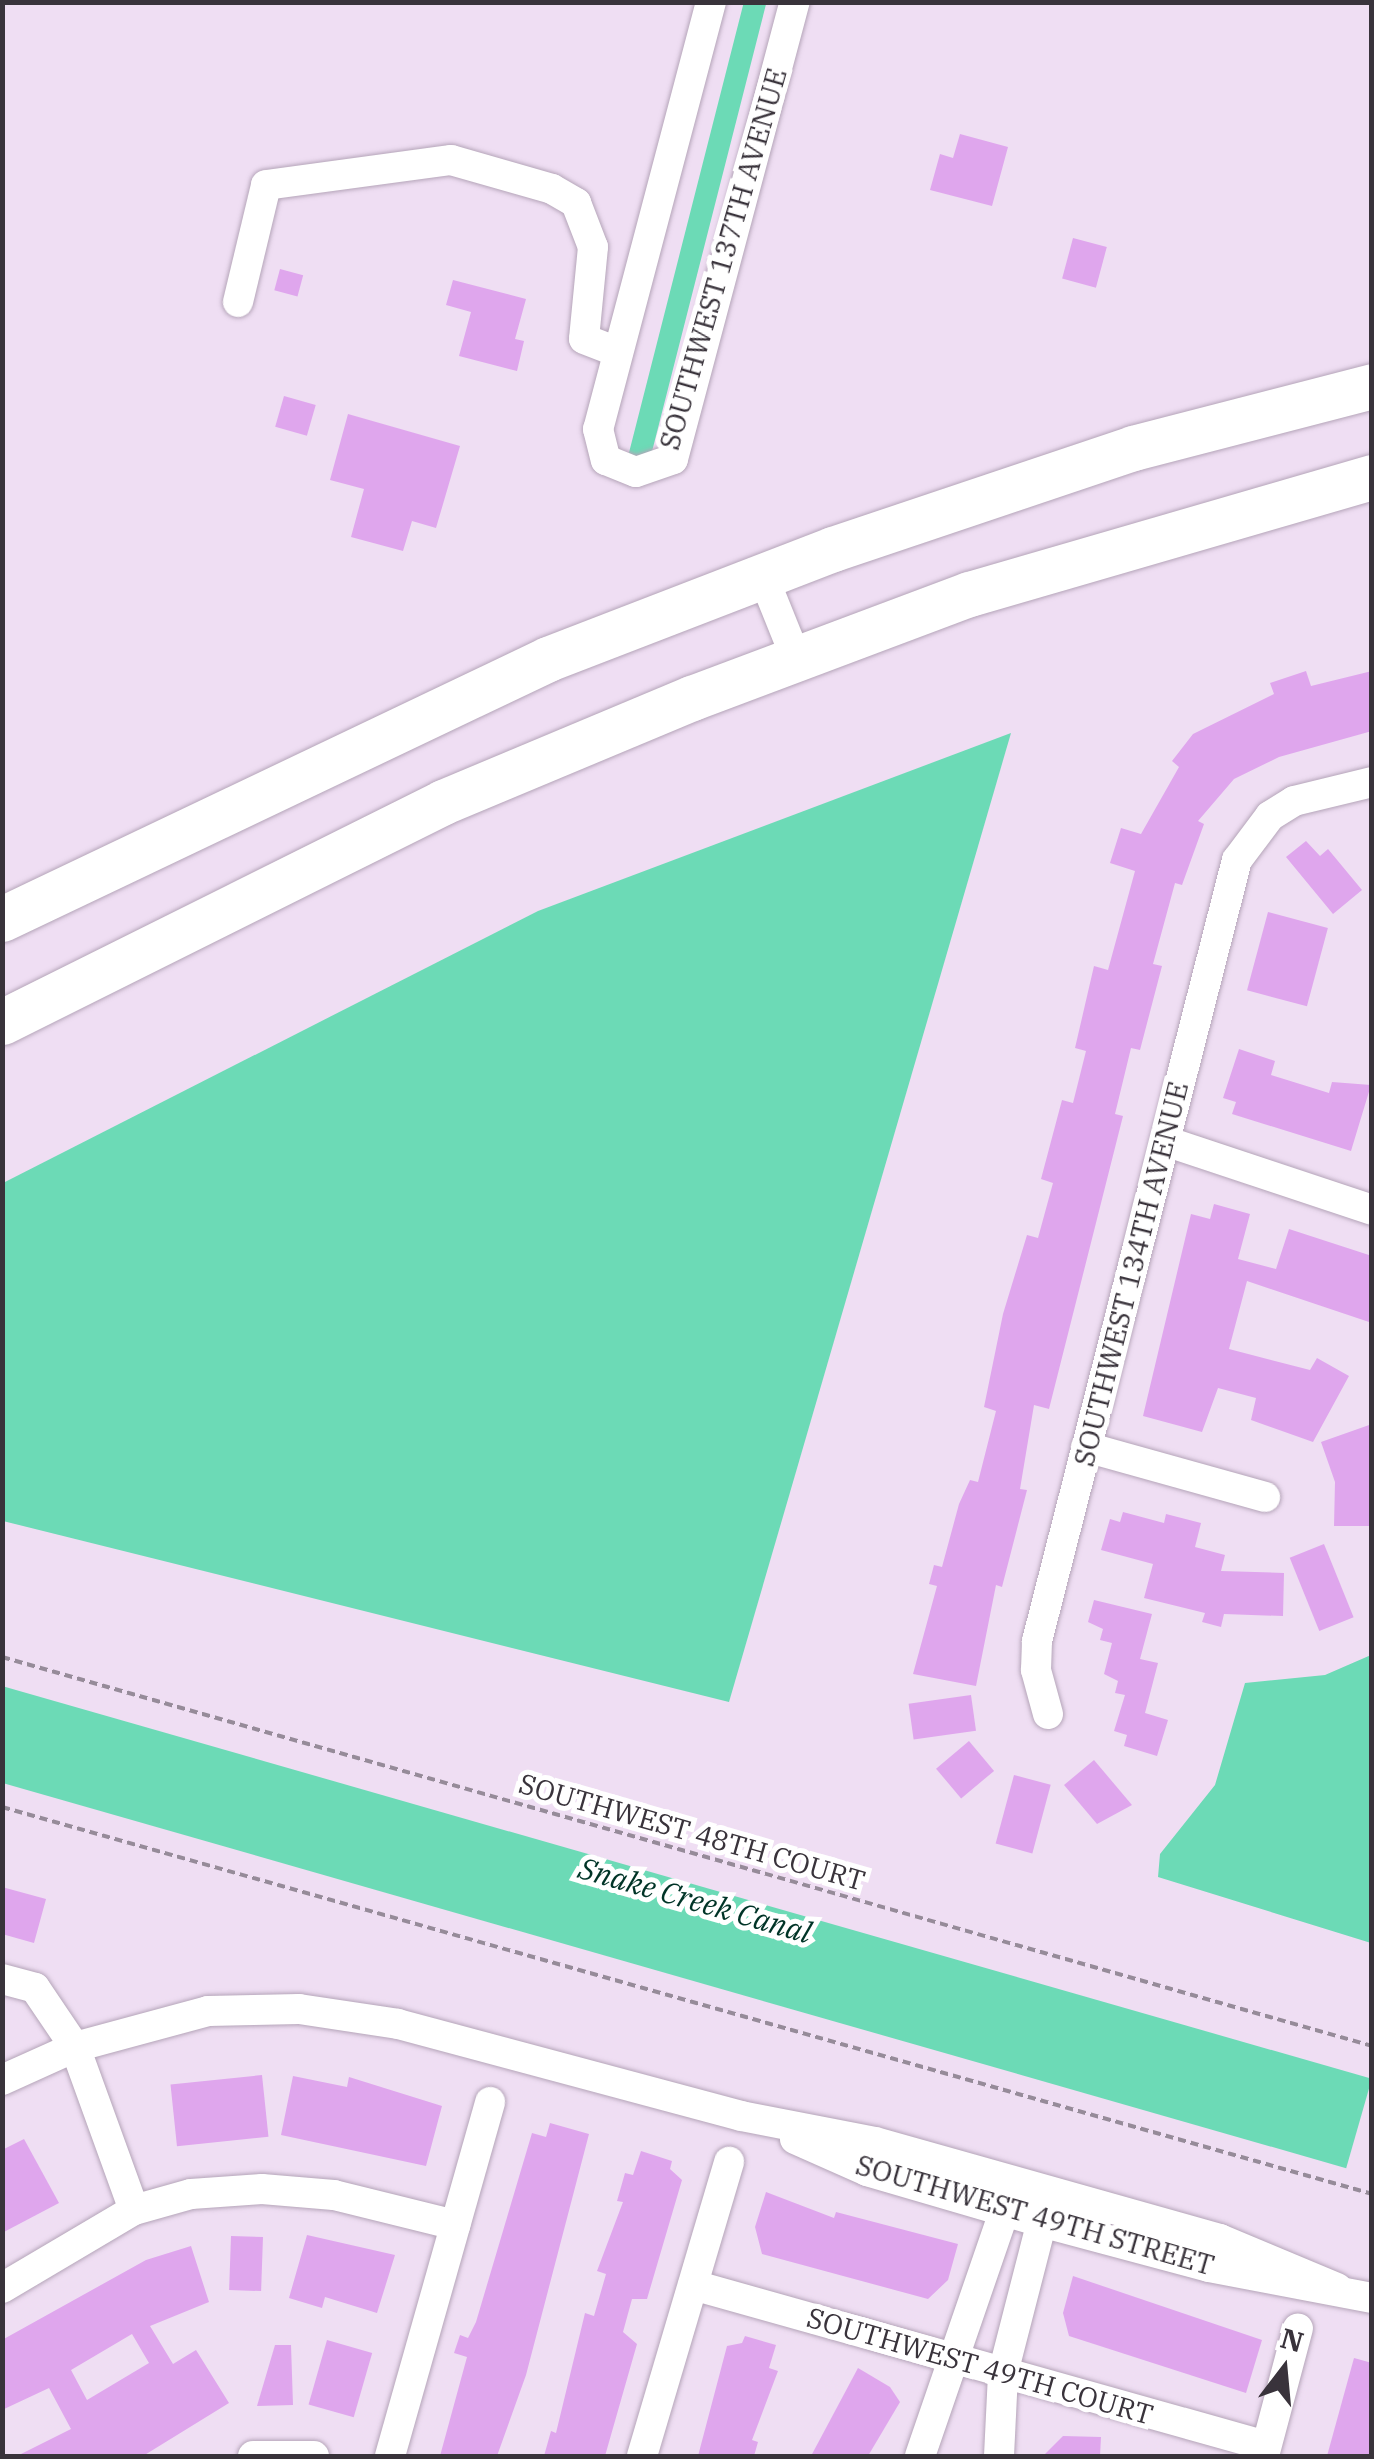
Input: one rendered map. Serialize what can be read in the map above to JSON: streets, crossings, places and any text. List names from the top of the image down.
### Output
{
  "streets": {
    "street": [
      "SOUTHWEST 137TH AVENUE",
      "SOUTHWEST 134TH AVENUE",
      "SOUTHWEST 49TH STREET",
      "SOUTHWEST 49TH COURT"
    ],
    "path": ["SOUTHWEST 48TH COURT"]
  },
  "water": ["Snake Creek Canal"],
  "north": "top"
}
